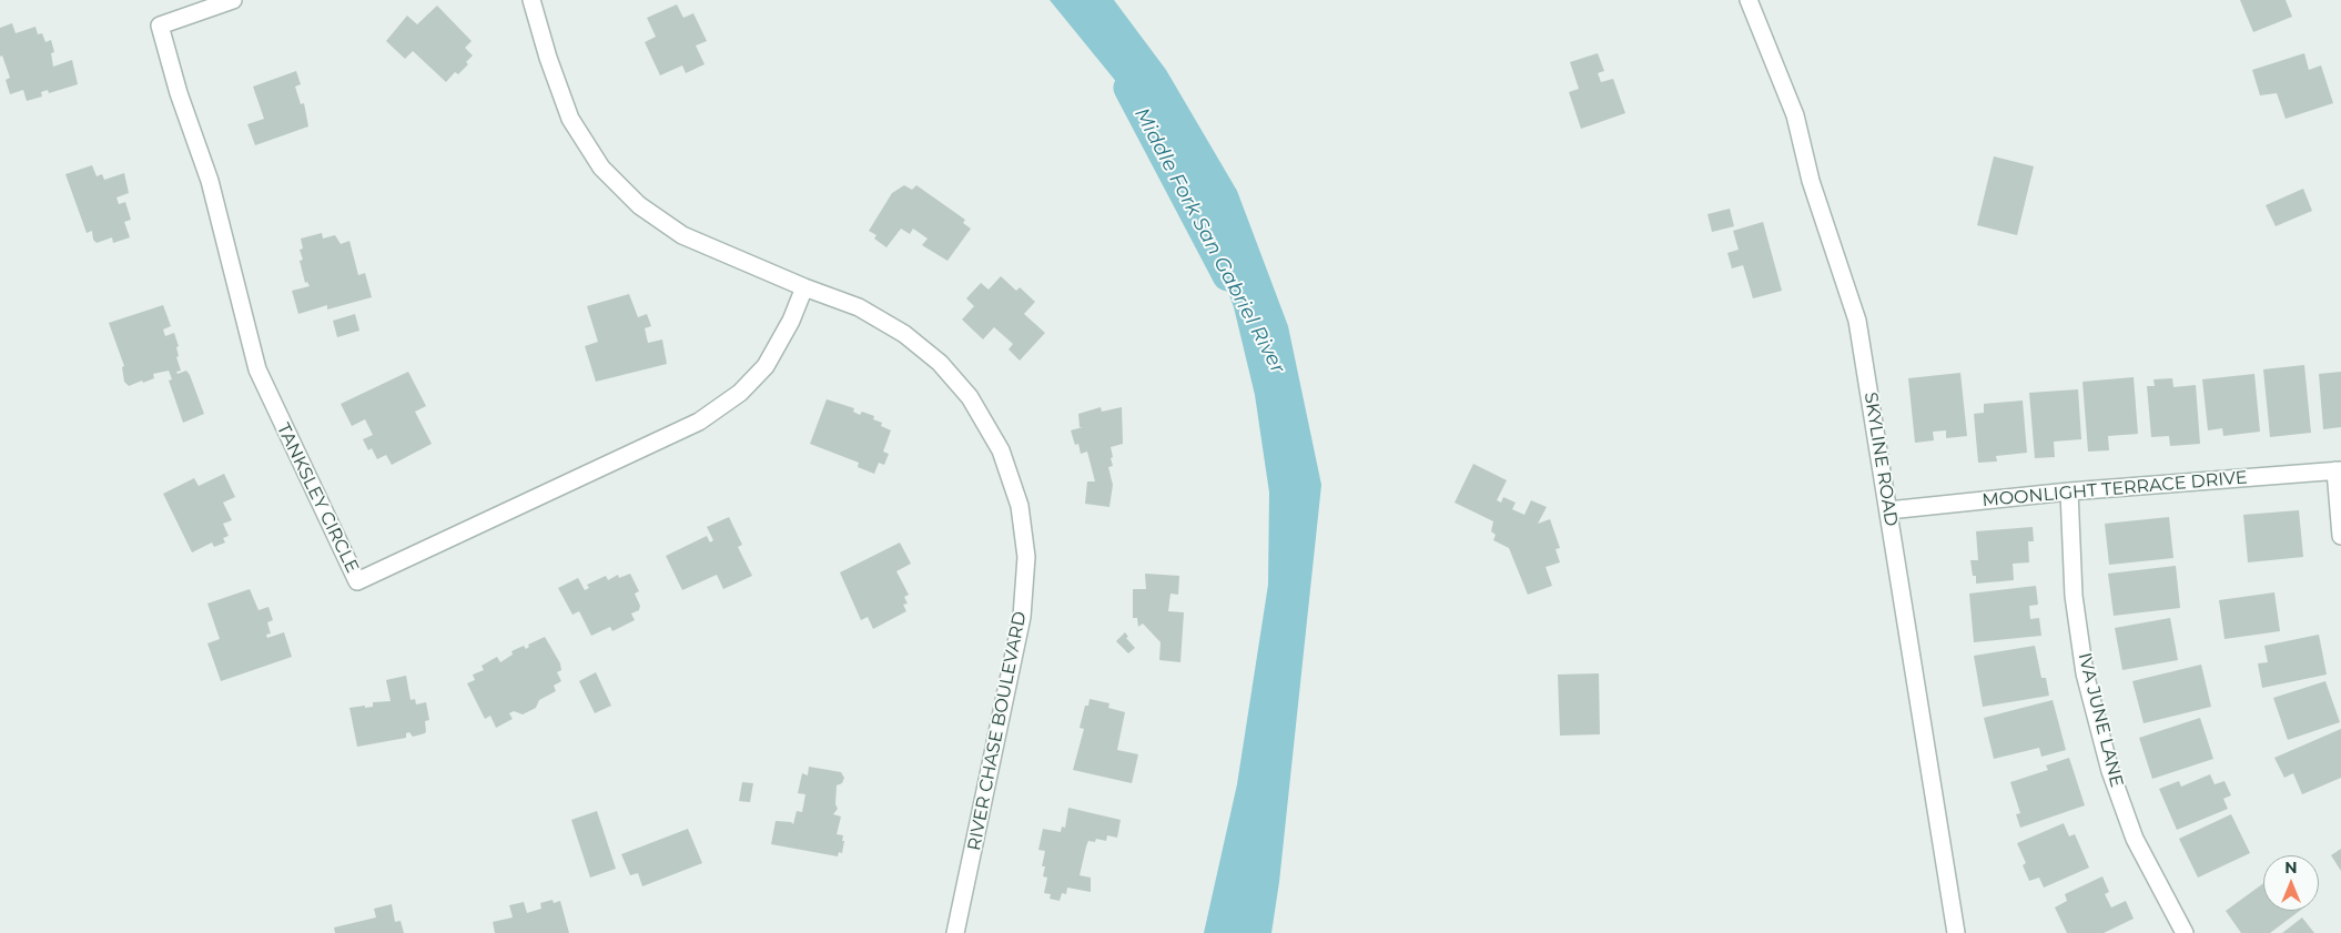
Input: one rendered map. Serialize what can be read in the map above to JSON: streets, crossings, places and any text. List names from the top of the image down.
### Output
{
  "streets": {
    "street": [
      "SKYLINE ROAD",
      "MOONLIGHT TERRACE DRIVE",
      "TANKSLEY CIRCLE",
      "IVA JUNE LANE",
      "RIVER CHASE BOULEVARD"
    ]
  },
  "crossings": [
    ["SKYLINE ROAD", "MOONLIGHT TERRACE DRIVE"],
    ["MOONLIGHT TERRACE DRIVE", "IVA JUNE LANE"],
    ["TANKSLEY CIRCLE", "RIVER CHASE BOULEVARD"]
  ],
  "water": ["Middle Fork San Gabriel River"],
  "north": "top"
}
